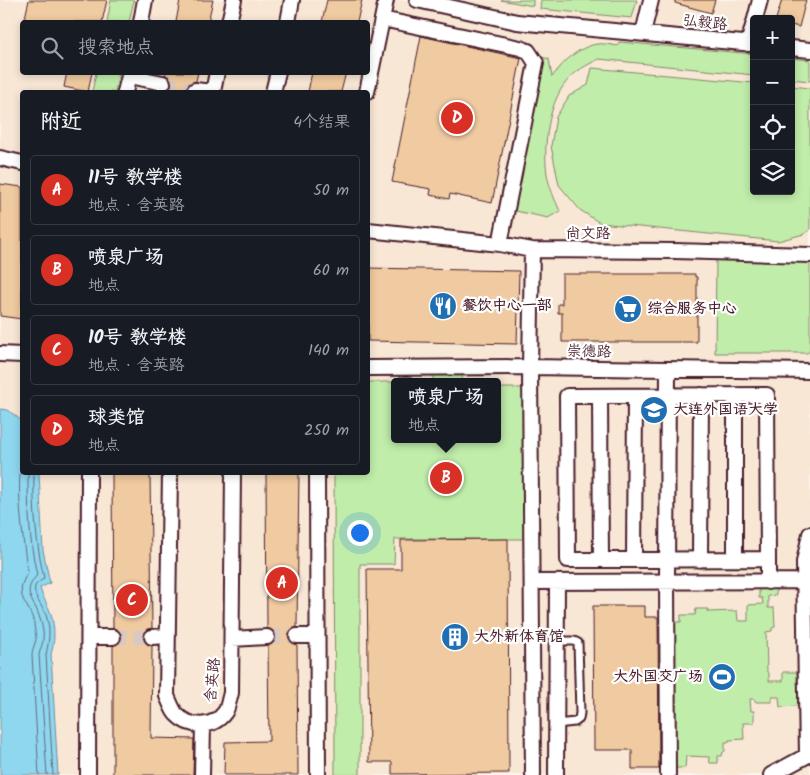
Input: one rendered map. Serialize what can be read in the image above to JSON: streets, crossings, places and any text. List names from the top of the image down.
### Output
{
  "streets": {
    "street": [
      "弘毅路",
      "尚文路",
      "崇德路",
      "含英路"
    ]
  },
  "places": {
    "restaurant": ["餐饮中心一部"],
    "supermarket": ["综合服务中心"],
    "school or university": ["大连外国语大学"],
    "building": ["大外新体育馆"],
    "sports": ["大外国交广场"]
  },
  "page": {
    "map_buttons": ["+", "−"],
    "search": "搜索地点",
    "heading": ["附近", "4个结果"],
    "pins": [
      "D",
      "B",
      "A",
      "C"
    ],
    "list": [
      {
        "mark": "A",
        "name": "11号 教学楼",
        "note": "地点 · 含英路",
        "value": "50 m"
      },
      {
        "mark": "B",
        "name": "喷泉广场",
        "note": "地点",
        "value": "60 m"
      },
      {
        "mark": "C",
        "name": "10号 教学楼",
        "note": "地点 · 含英路",
        "value": "140 m"
      },
      {
        "mark": "D",
        "name": "球类馆",
        "note": "地点",
        "value": "250 m"
      }
    ],
    "popup": ["喷泉广场", "地点"]
  }
}
